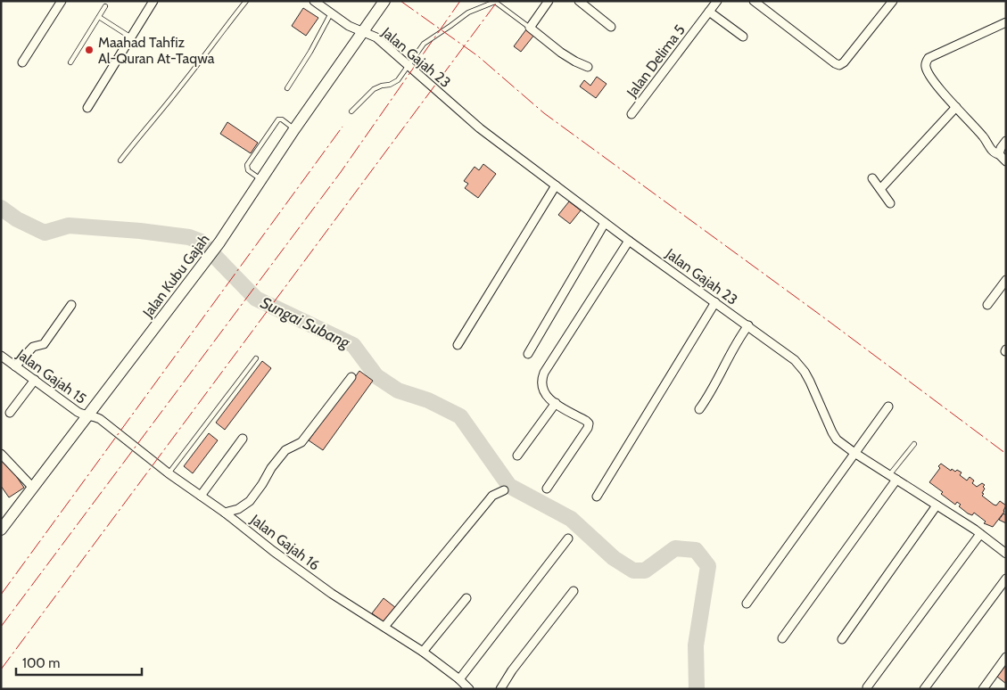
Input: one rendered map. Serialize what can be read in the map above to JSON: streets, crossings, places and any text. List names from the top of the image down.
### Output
{
  "streets": {
    "street": [
      "Jalan Gajah 23",
      "Jalan Delima 5",
      "Jalan Kubu Gajah",
      "Jalan Gajah 15",
      "Jalan Gajah 16"
    ]
  },
  "crossings": [
    ["Jalan Gajah 23", "Jalan Kubu Gajah"],
    ["Jalan Kubu Gajah", "Jalan Gajah 15"],
    ["Jalan Kubu Gajah", "Jalan Gajah 16"],
    ["Jalan Gajah 15", "Jalan Gajah 16"]
  ],
  "water": ["Sungai Subang"],
  "places": ["Maahad Tahfiz Al-Quran At-Taqwa"],
  "scale_bar": "100 m"
}
